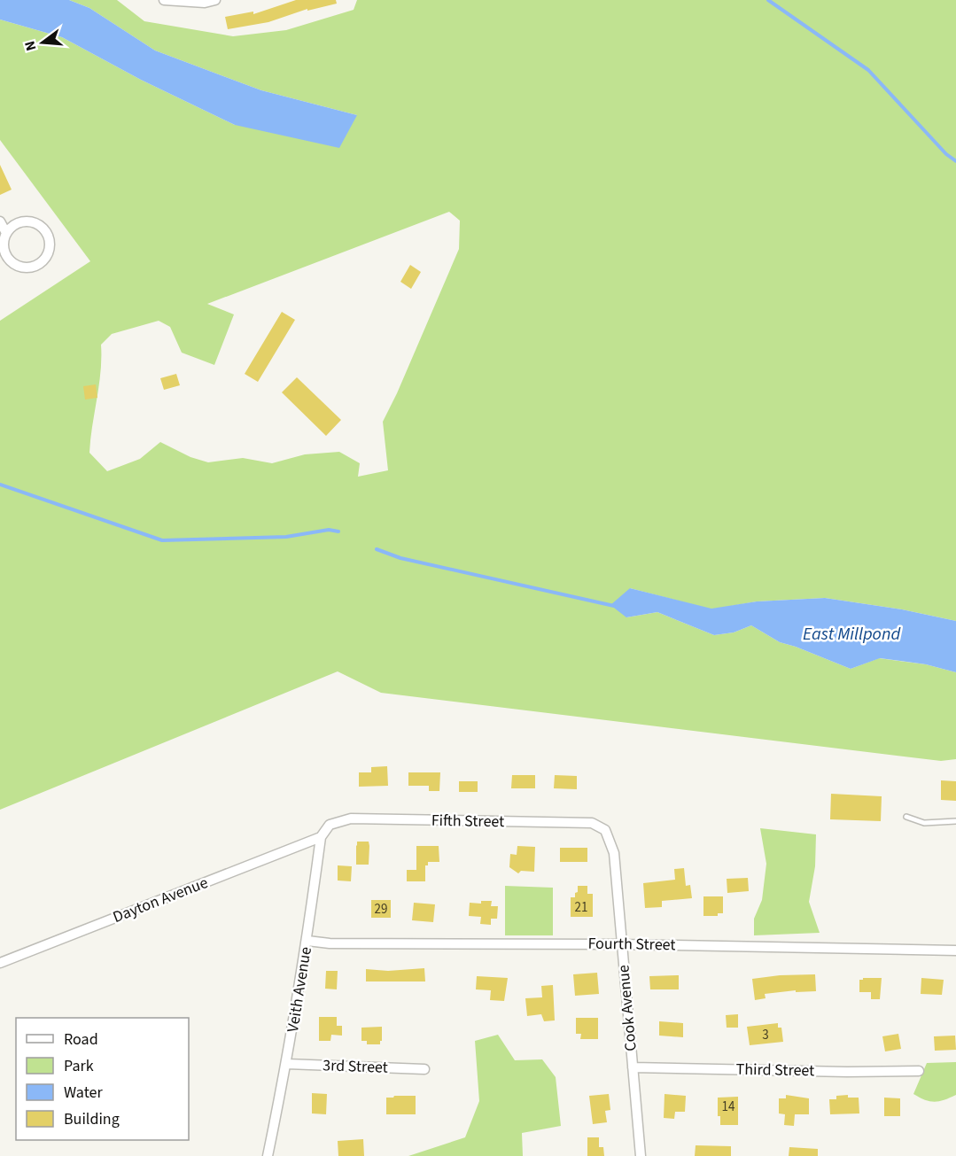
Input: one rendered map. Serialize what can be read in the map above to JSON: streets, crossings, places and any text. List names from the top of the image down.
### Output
{
  "streets": {
    "street": [
      "Fifth Street",
      "Dayton Avenue",
      "Fourth Street",
      "Veith Avenue",
      "Cook Avenue",
      "3rd Street",
      "Third Street"
    ]
  },
  "crossings": [
    ["Fifth Street", "Veith Avenue"],
    ["Fifth Street", "Cook Avenue"],
    ["Dayton Avenue", "Veith Avenue"],
    ["Fourth Street", "Veith Avenue"],
    ["Fourth Street", "Cook Avenue"],
    ["Veith Avenue", "3rd Street"],
    ["Cook Avenue", "Third Street"]
  ],
  "water": ["East Millpond"],
  "house_numbers": [
    "21",
    "29",
    "3",
    "14"
  ],
  "legend": [
    "Road",
    "Park",
    "Water",
    "Building"
  ],
  "north": "left"
}
